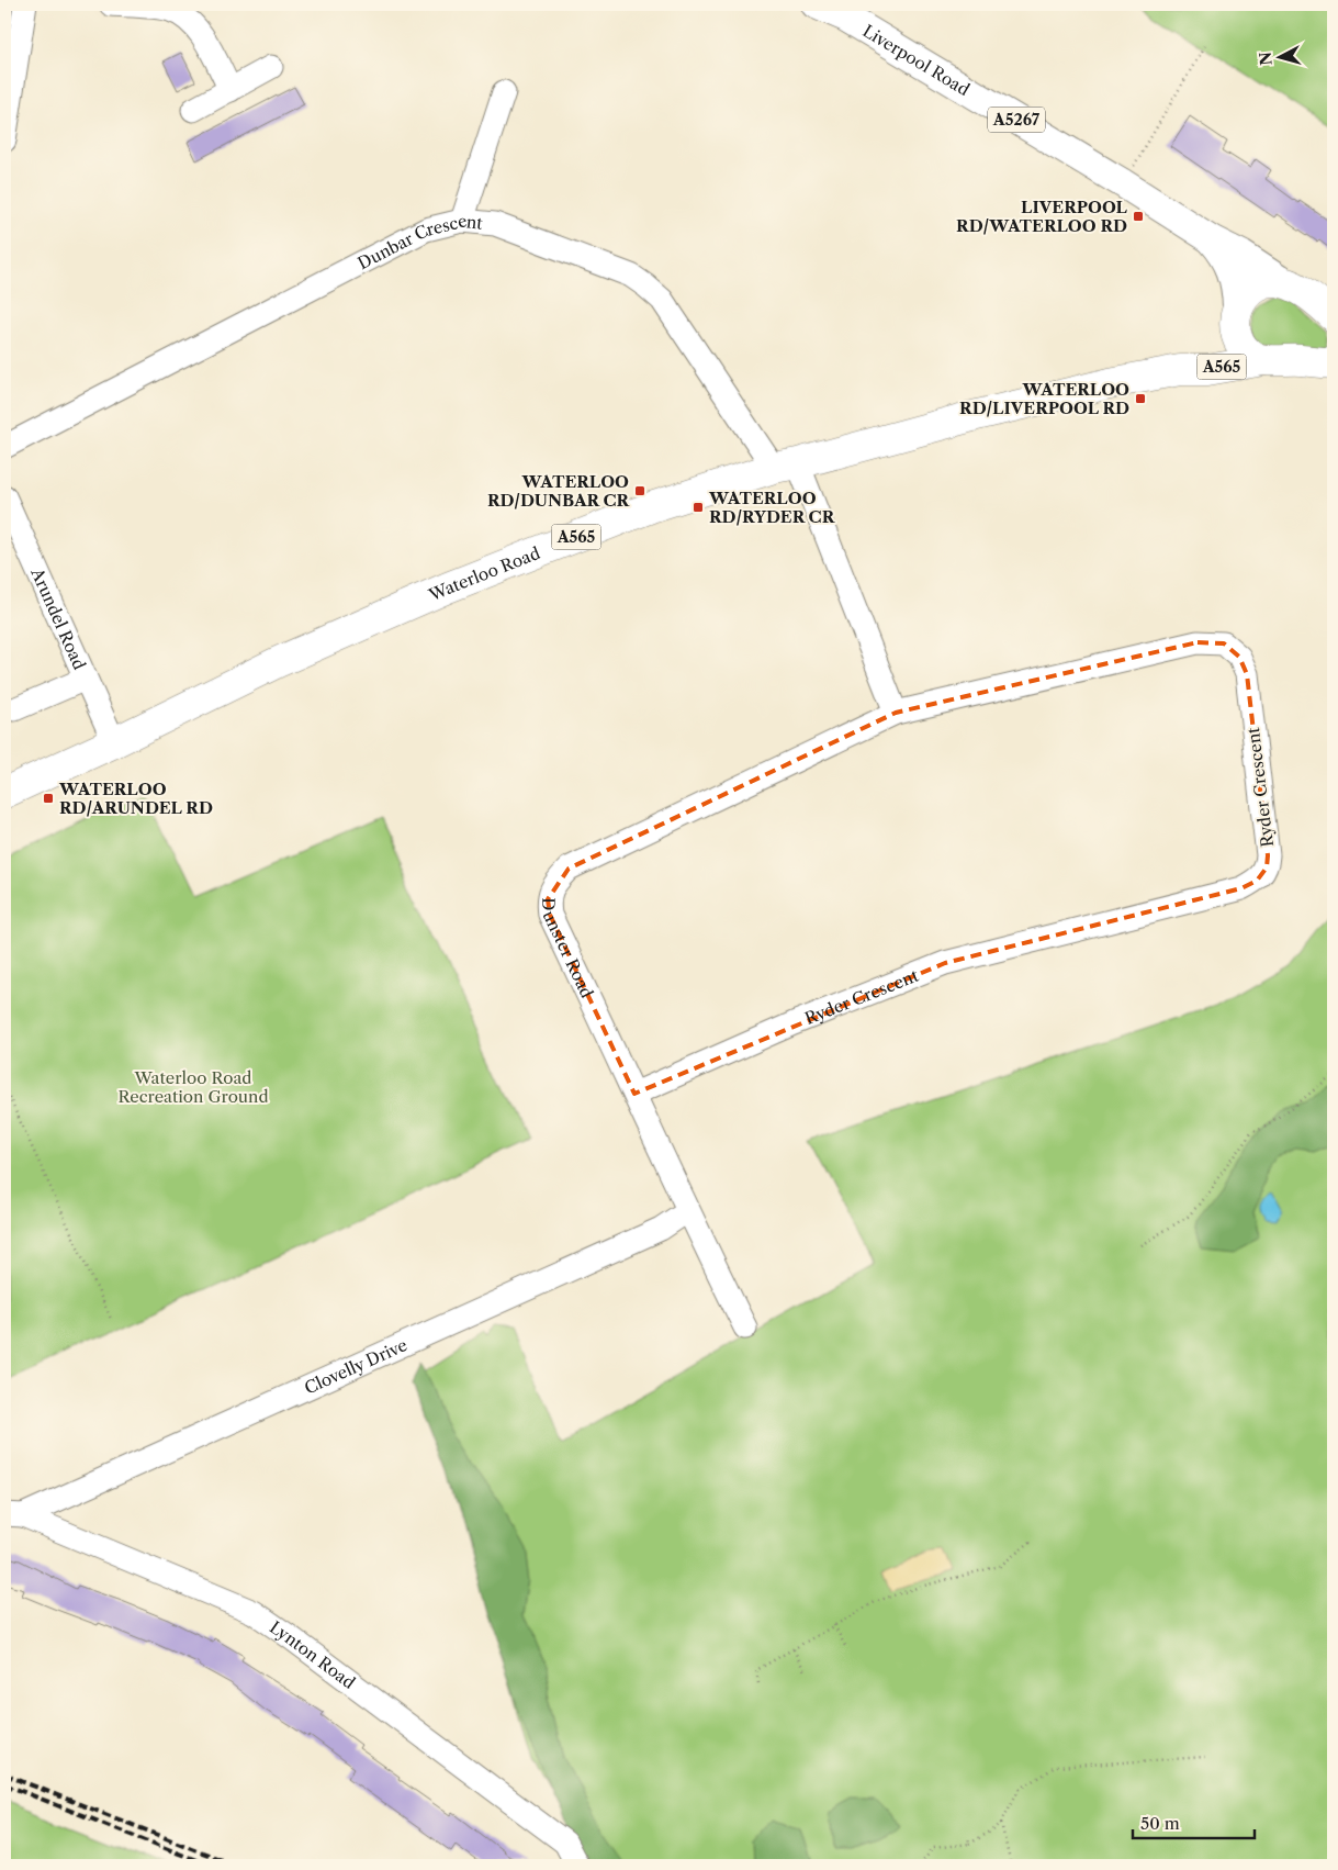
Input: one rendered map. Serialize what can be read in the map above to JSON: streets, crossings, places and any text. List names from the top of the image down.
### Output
{
  "streets": {
    "highway": ["A565", "Waterloo Road"],
    "main road": ["Liverpool Road", "A5267"],
    "street": [
      "Dunbar Crescent",
      "Arundel Road",
      "Ryder Crescent",
      "Dunster Road",
      "Clovelly Drive",
      "Lynton Road"
    ]
  },
  "crossings": [
    ["Liverpool Road", "A565"],
    ["Liverpool Road", "Waterloo Road"],
    ["Dunbar Crescent", "Waterloo Road"],
    ["A565", "Waterloo Road"],
    ["Waterloo Road", "Arundel Road"],
    ["Ryder Crescent", "Dunster Road"],
    ["Dunster Road", "Clovelly Drive"],
    ["Clovelly Drive", "Lynton Road"]
  ],
  "parks": ["Waterloo Road Recreation Ground"],
  "places": {
    "transit": [
      "LIVERPOOL RD/WATERLOO RD",
      "WATERLOO RD/LIVERPOOL RD",
      "WATERLOO RD/DUNBAR CR",
      "WATERLOO RD/RYDER CR",
      "WATERLOO RD/ARUNDEL RD"
    ]
  },
  "scale_bar": "50 m",
  "north": "left"
}
